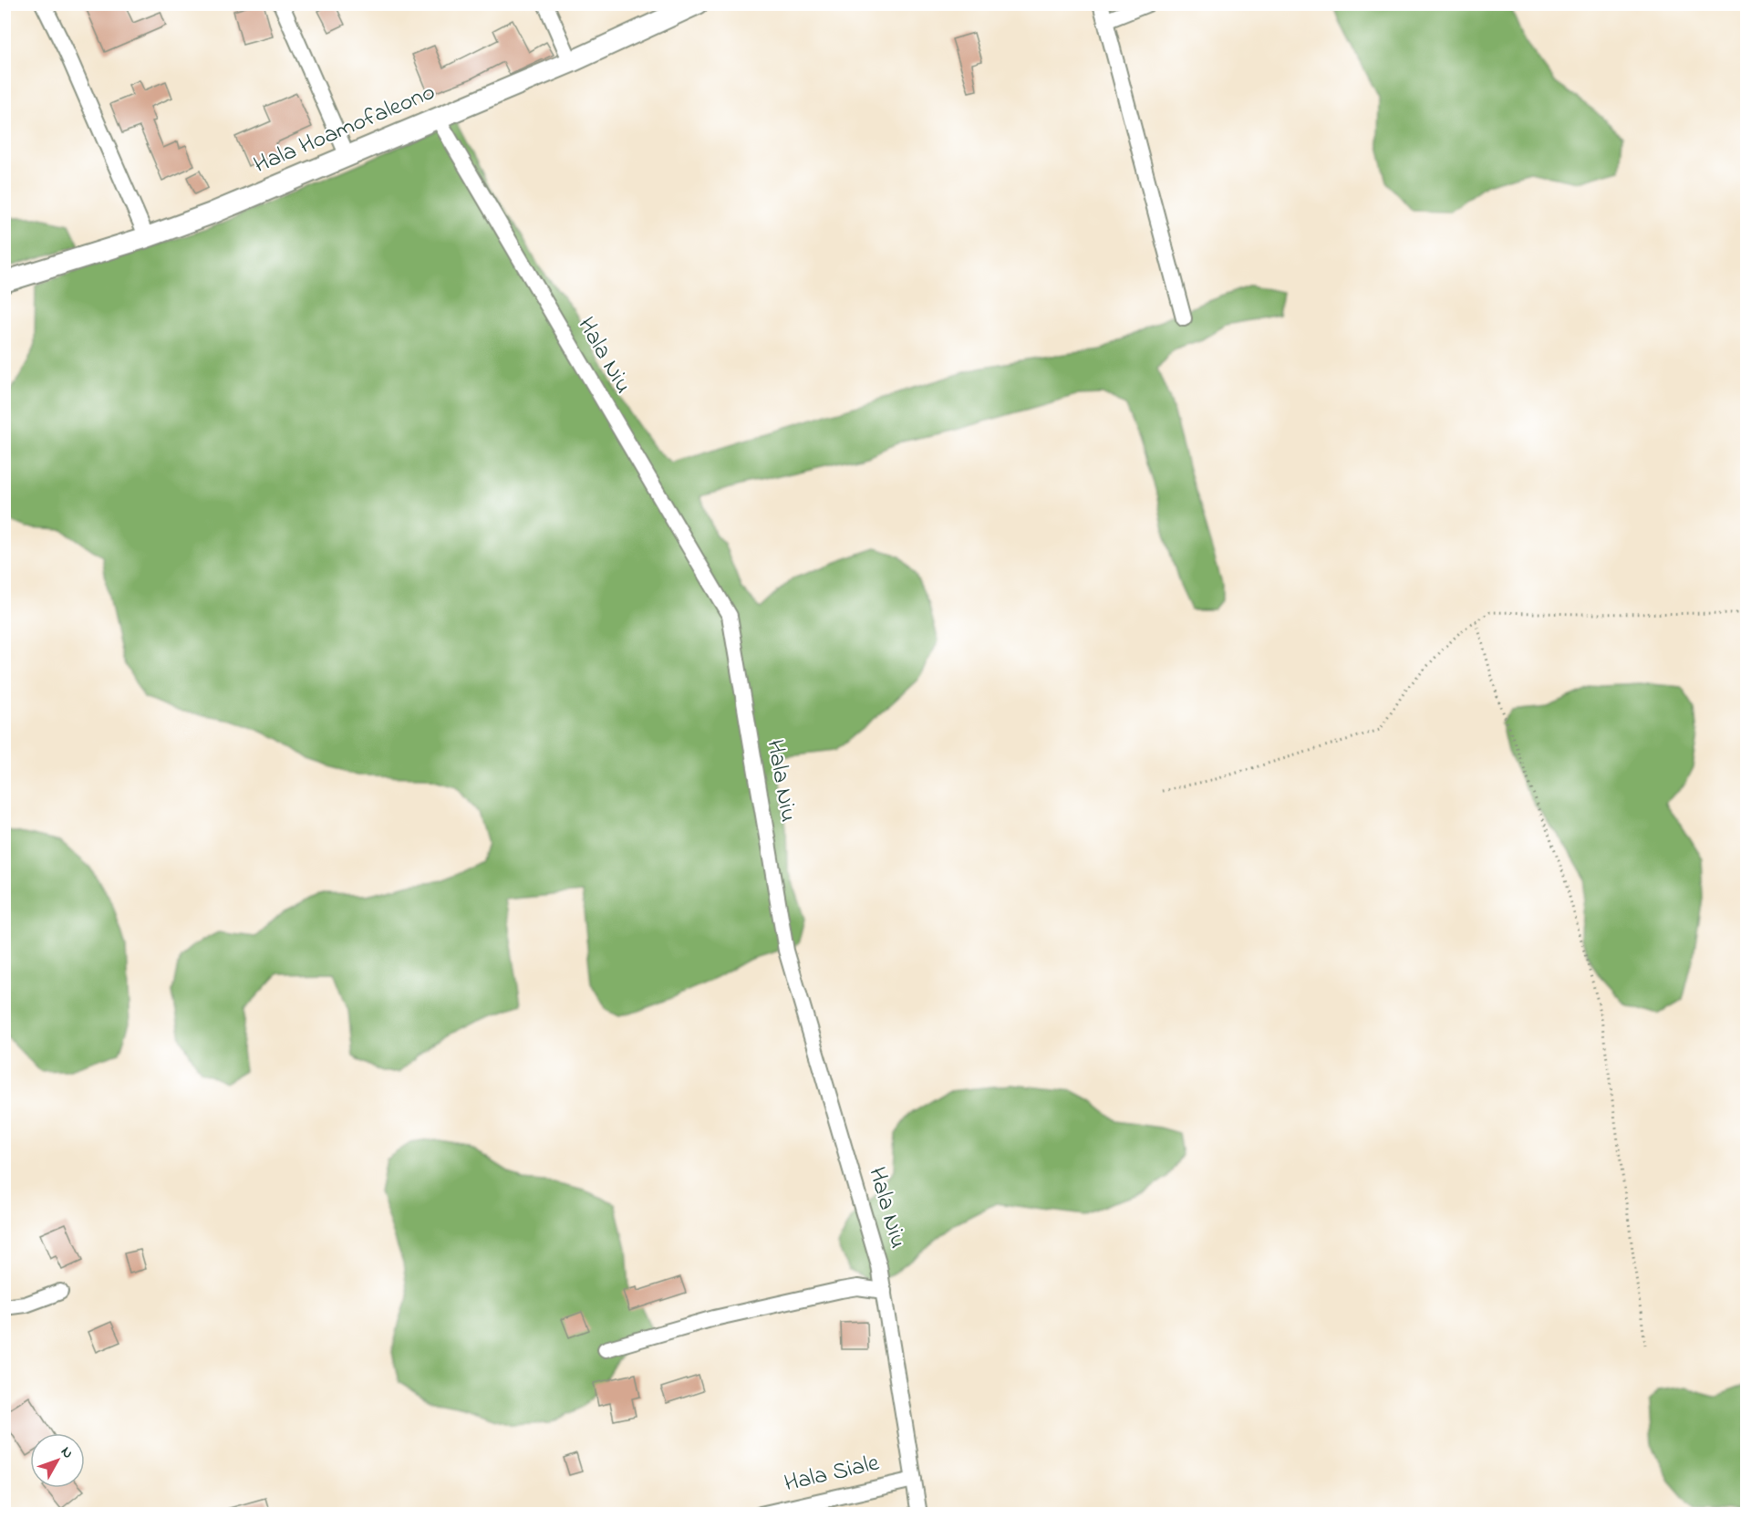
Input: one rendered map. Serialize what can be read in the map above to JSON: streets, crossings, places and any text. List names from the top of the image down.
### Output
{
  "streets": {
    "street": ["Hala Hoamofaleono", "Hala Niu", "Hala Siale"]
  },
  "crossings": [
    ["Hala Hoamofaleono", "Hala Niu"],
    ["Hala Niu", "Hala Siale"]
  ],
  "north": "top right"
}
